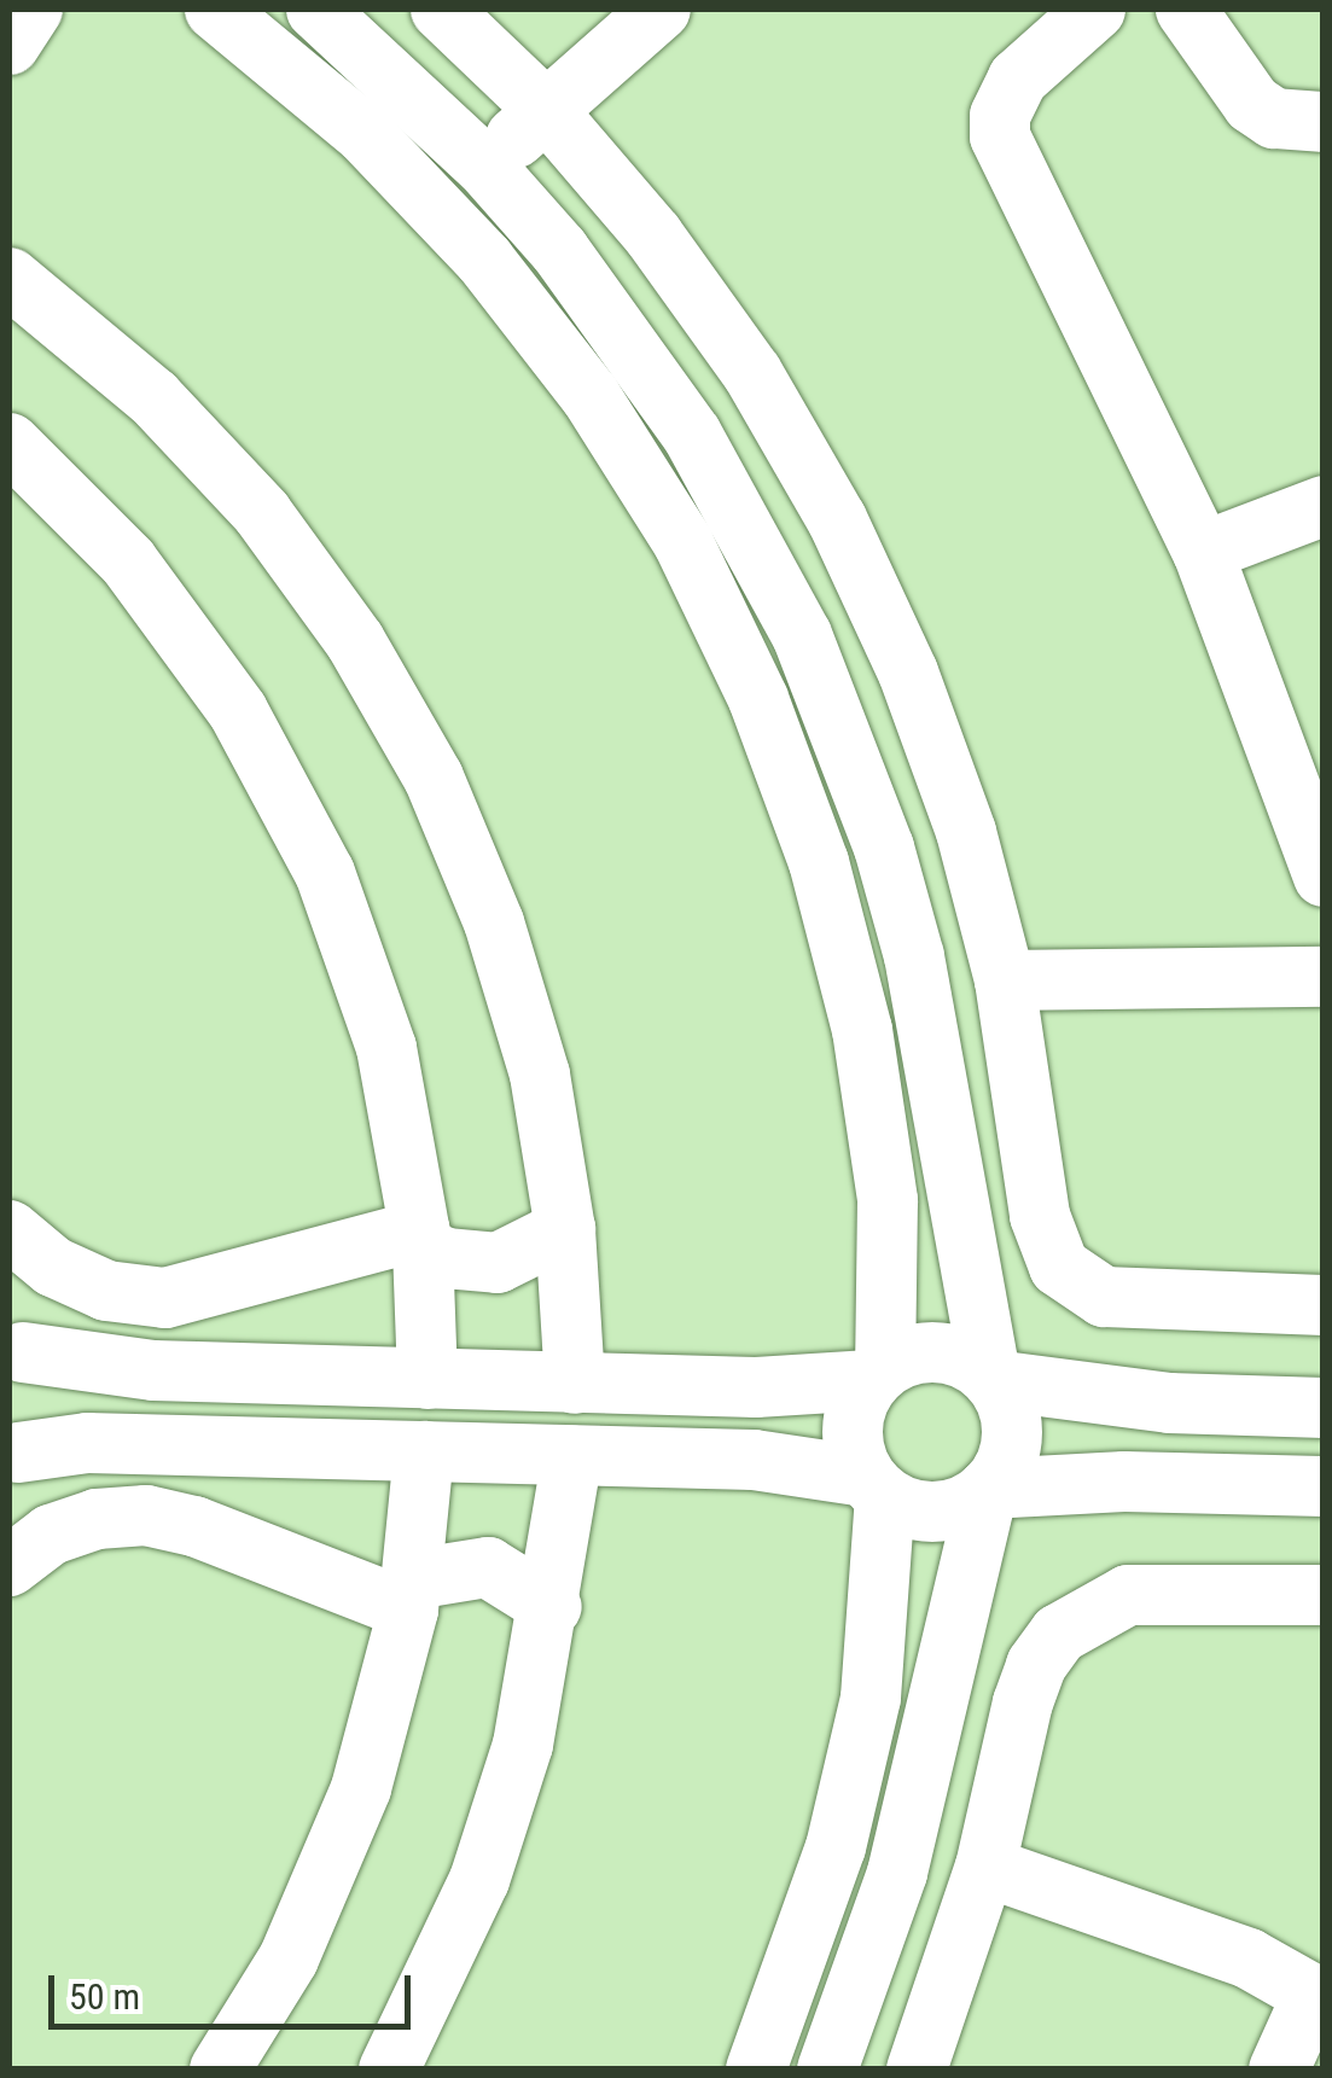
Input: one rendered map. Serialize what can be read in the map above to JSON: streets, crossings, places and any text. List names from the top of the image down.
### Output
{
  "scale_bar": "50 m"
}
